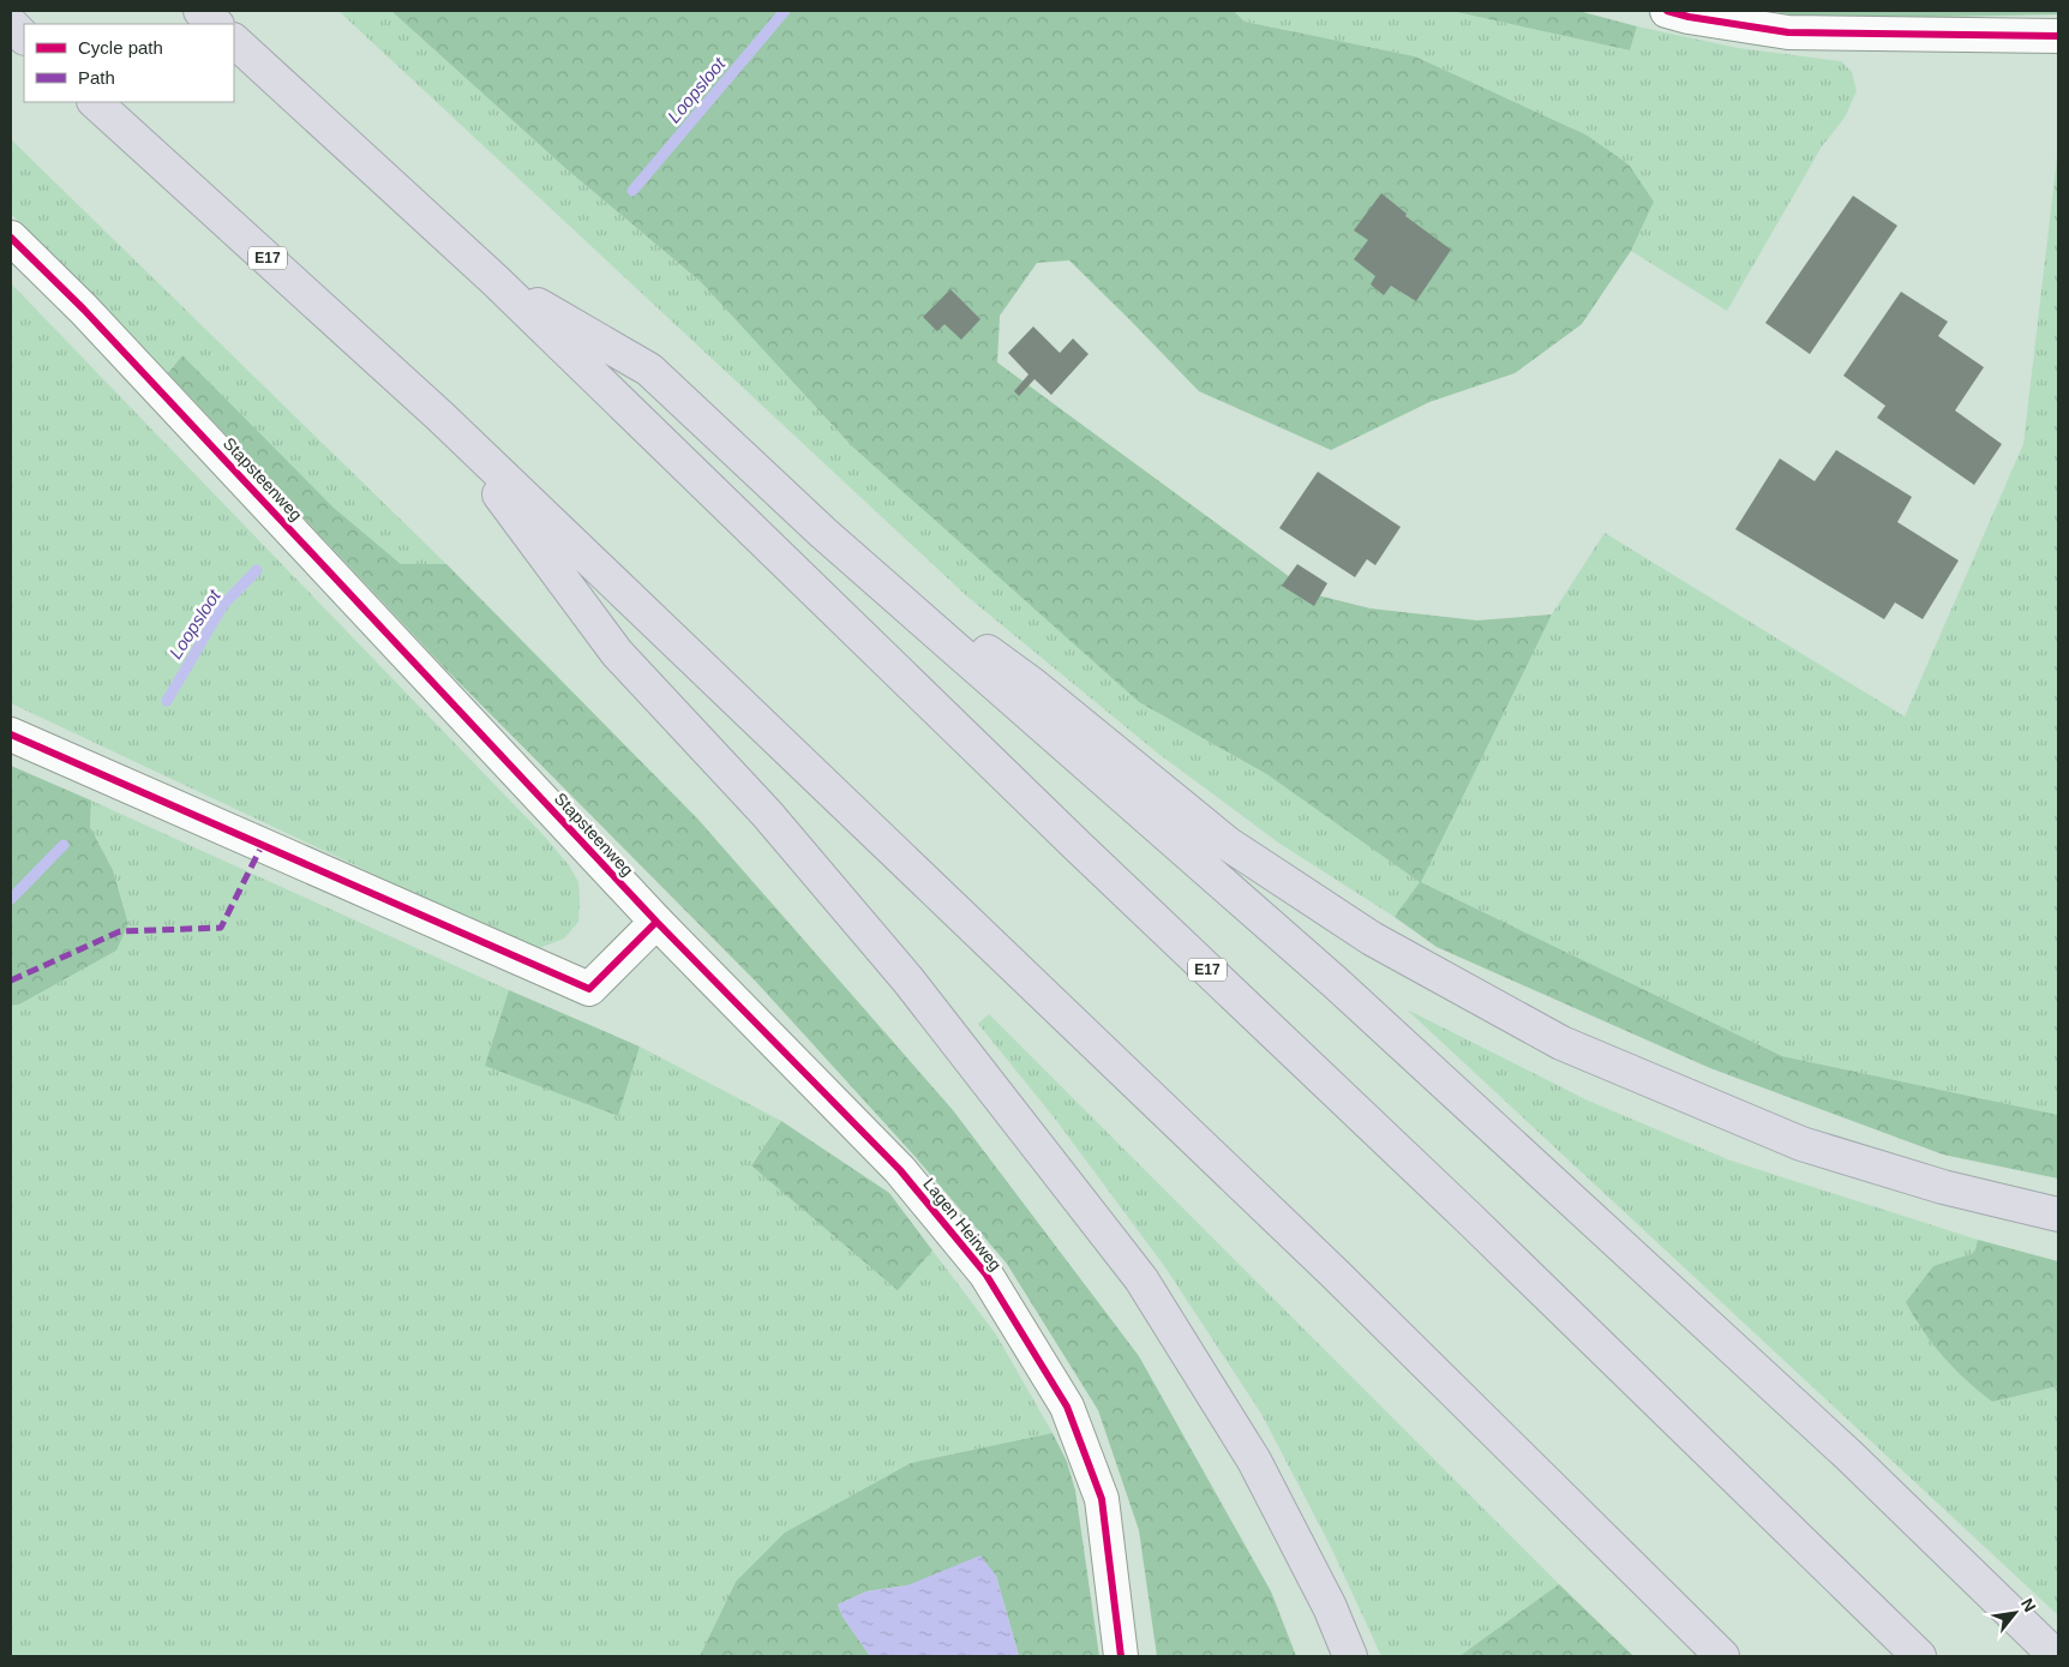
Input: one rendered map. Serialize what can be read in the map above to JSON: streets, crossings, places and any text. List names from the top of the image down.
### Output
{
  "streets": {
    "highway": ["E17"],
    "street": ["Stapsteenweg", "Lagen Heirweg"]
  },
  "crossings": [
    ["Stapsteenweg", "Lagen Heirweg"]
  ],
  "water": ["Loopsloot"],
  "legend": ["Cycle path", "Path"],
  "north": "top right"
}
